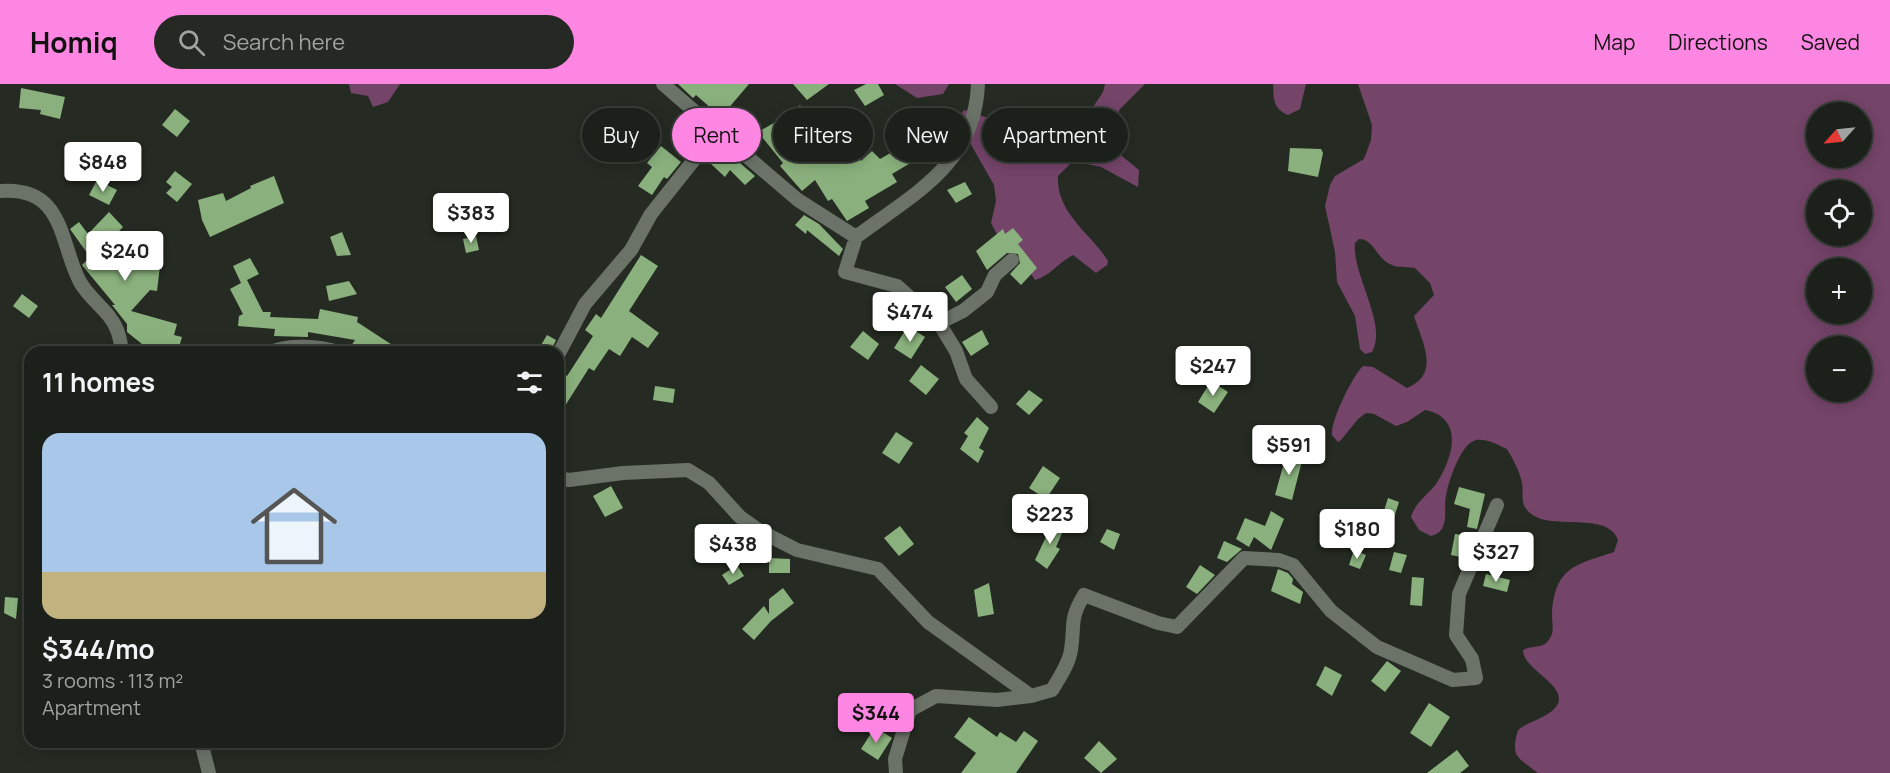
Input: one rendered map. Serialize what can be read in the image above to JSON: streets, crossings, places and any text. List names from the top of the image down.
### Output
{
  "north": "bottom left",
  "page": {
    "header": "Homiq",
    "search": "Search here",
    "nav": ["Map", "Directions", "Saved"],
    "map_buttons": ["+", "−"],
    "chip": [
      "Buy",
      "Rent",
      "Filters",
      "New",
      "Apartment"
    ],
    "price": [
      "$848",
      "$383",
      "$240",
      "$474",
      "$247",
      "$591",
      "$223",
      "$180",
      "$438",
      "$327",
      "$344"
    ],
    "heading": "11 homes",
    "list": [
      {
        "name": "$344/mo",
        "note": "3 rooms · 113 m² · Apartment"
      }
    ]
  }
}
